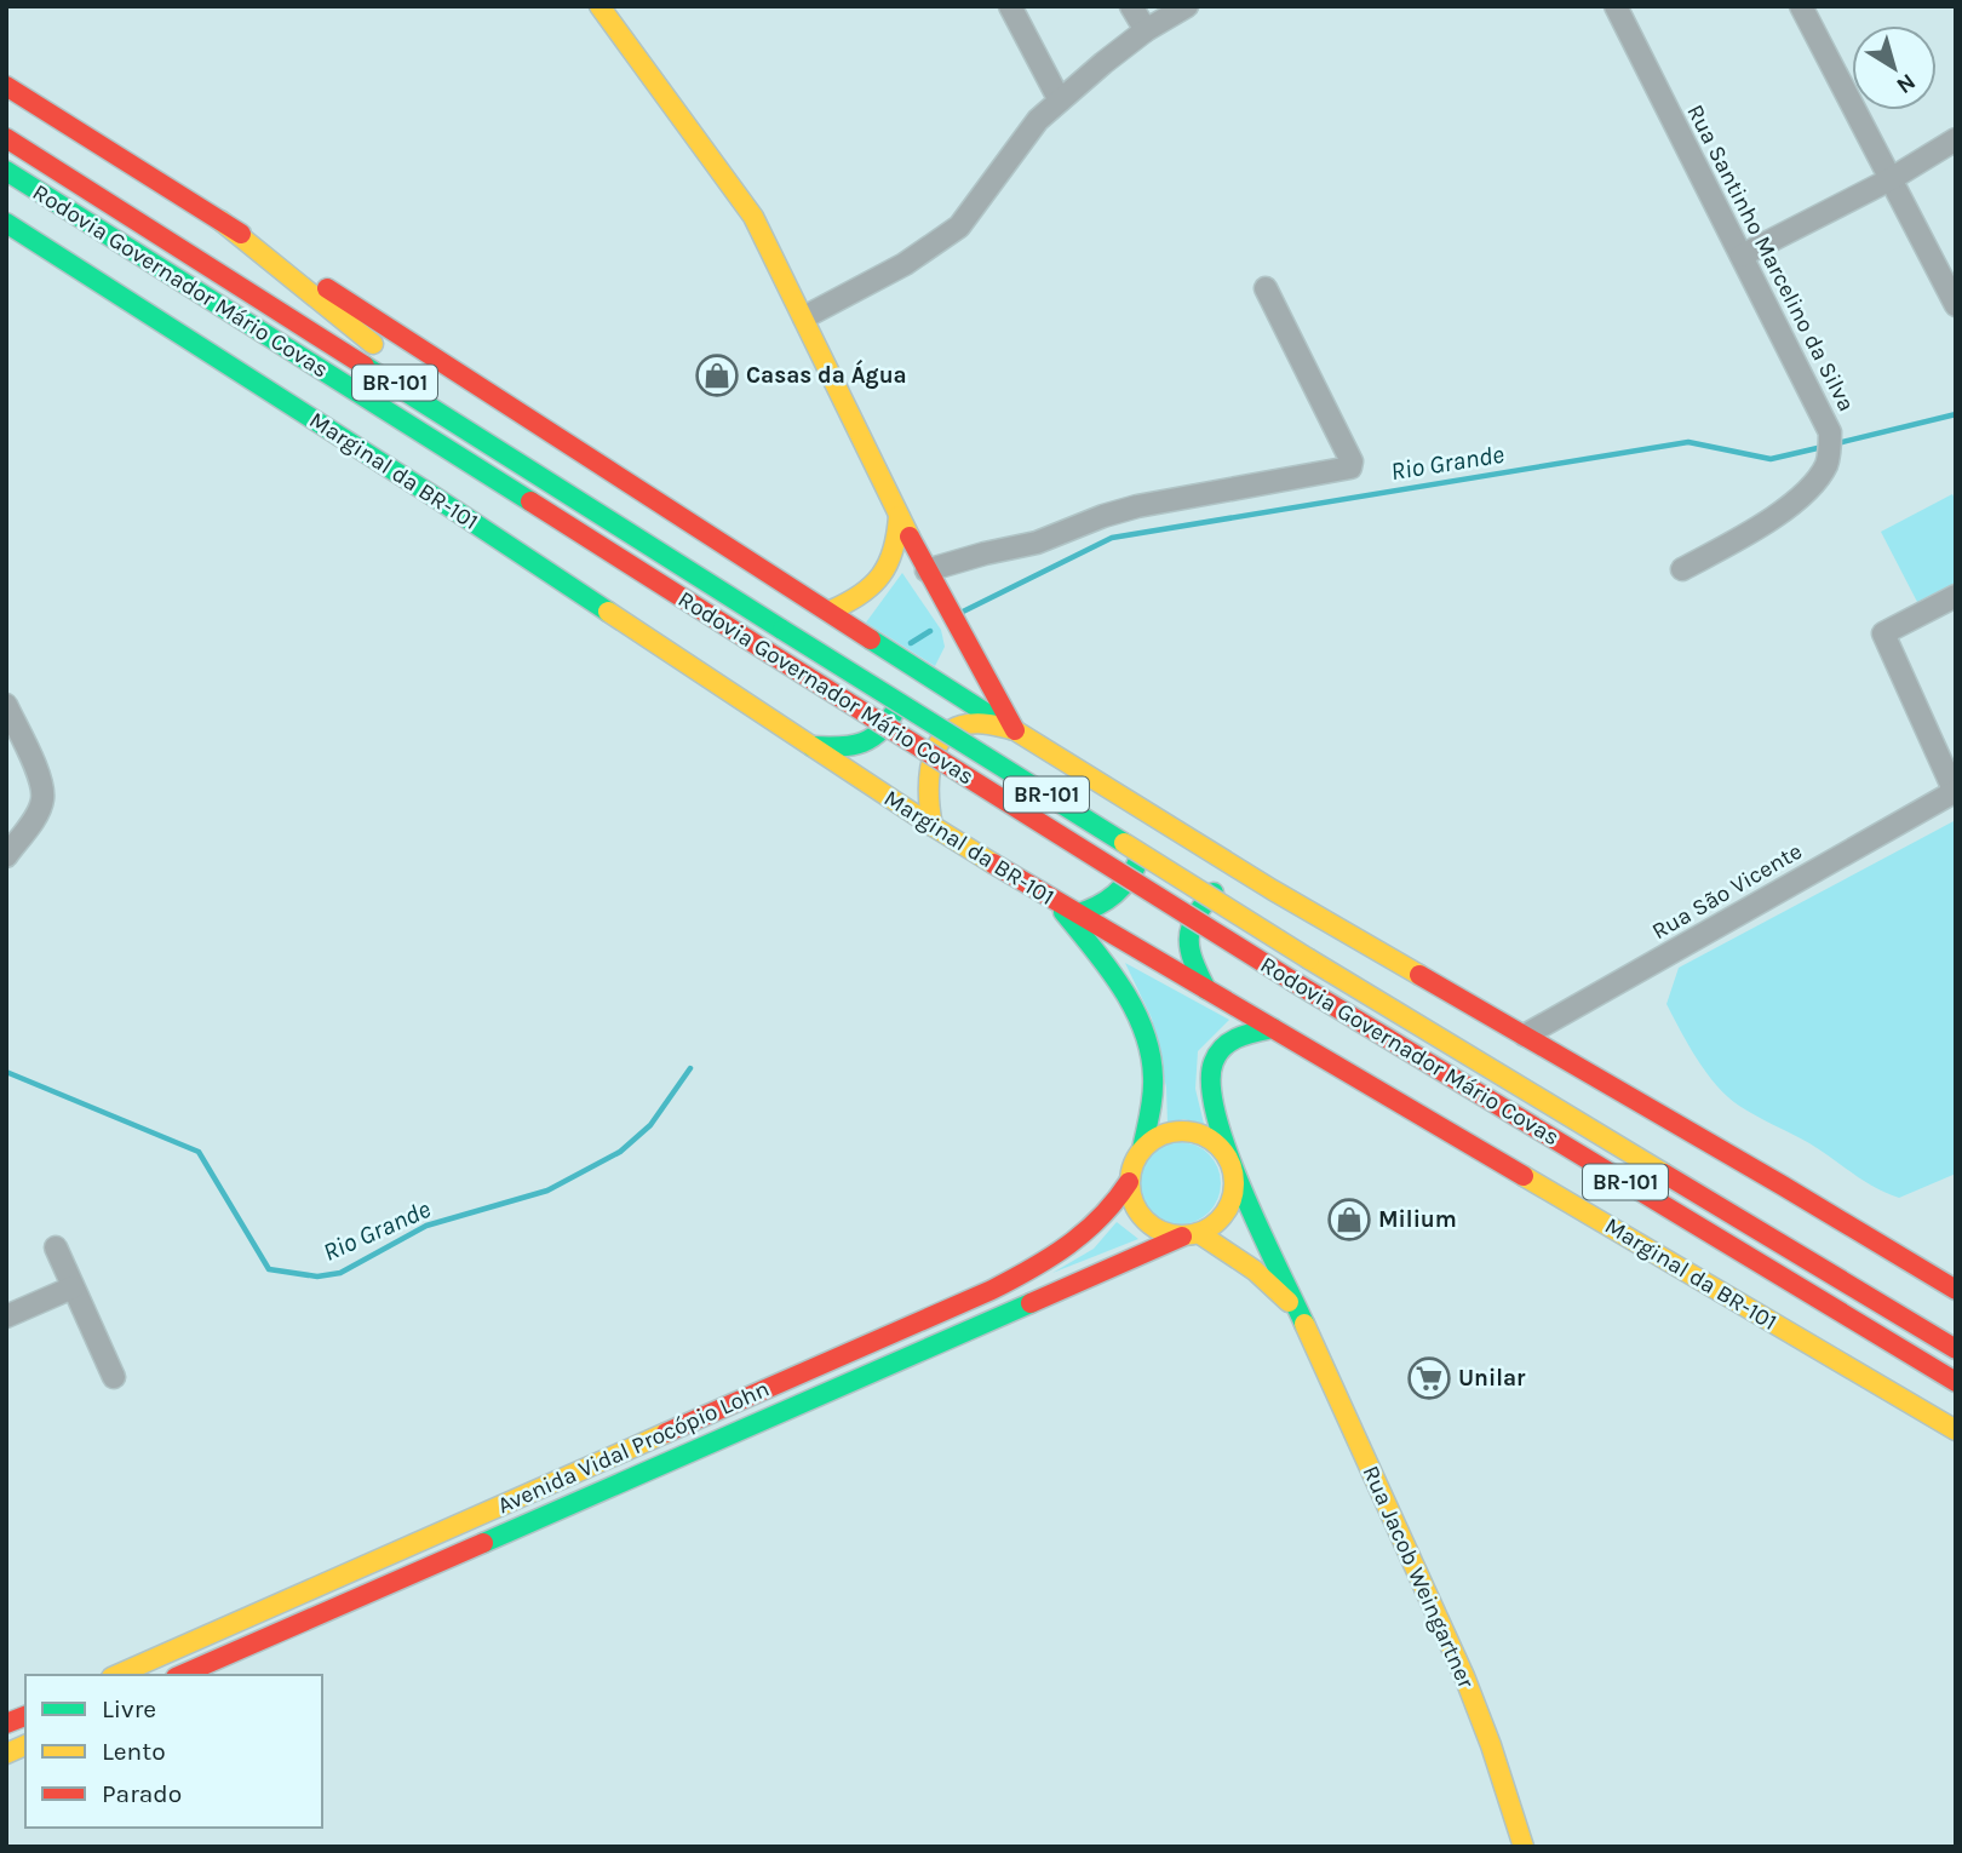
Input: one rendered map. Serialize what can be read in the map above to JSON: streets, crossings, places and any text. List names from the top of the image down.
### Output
{
  "streets": {
    "main road": [
      "Rodovia Governador Mário Covas",
      "BR-101",
      "Marginal da BR-101",
      "Avenida Vidal Procópio Lohn",
      "Rua Jacob Weingartner"
    ],
    "street": ["Rua Santinho Marcelino da Silva", "Rua São Vicente"]
  },
  "crossings": [
    ["Marginal da BR-101", "Rua Jacob Weingartner"],
    ["Avenida Vidal Procópio Lohn", "Rua Jacob Weingartner"]
  ],
  "water": ["Rio Grande"],
  "places": {
    "shop": ["Casas da Água", "Milium"],
    "supermarket": ["Unilar"]
  },
  "legend": ["Livre", "Lento", "Parado"],
  "north": "bottom right"
}
